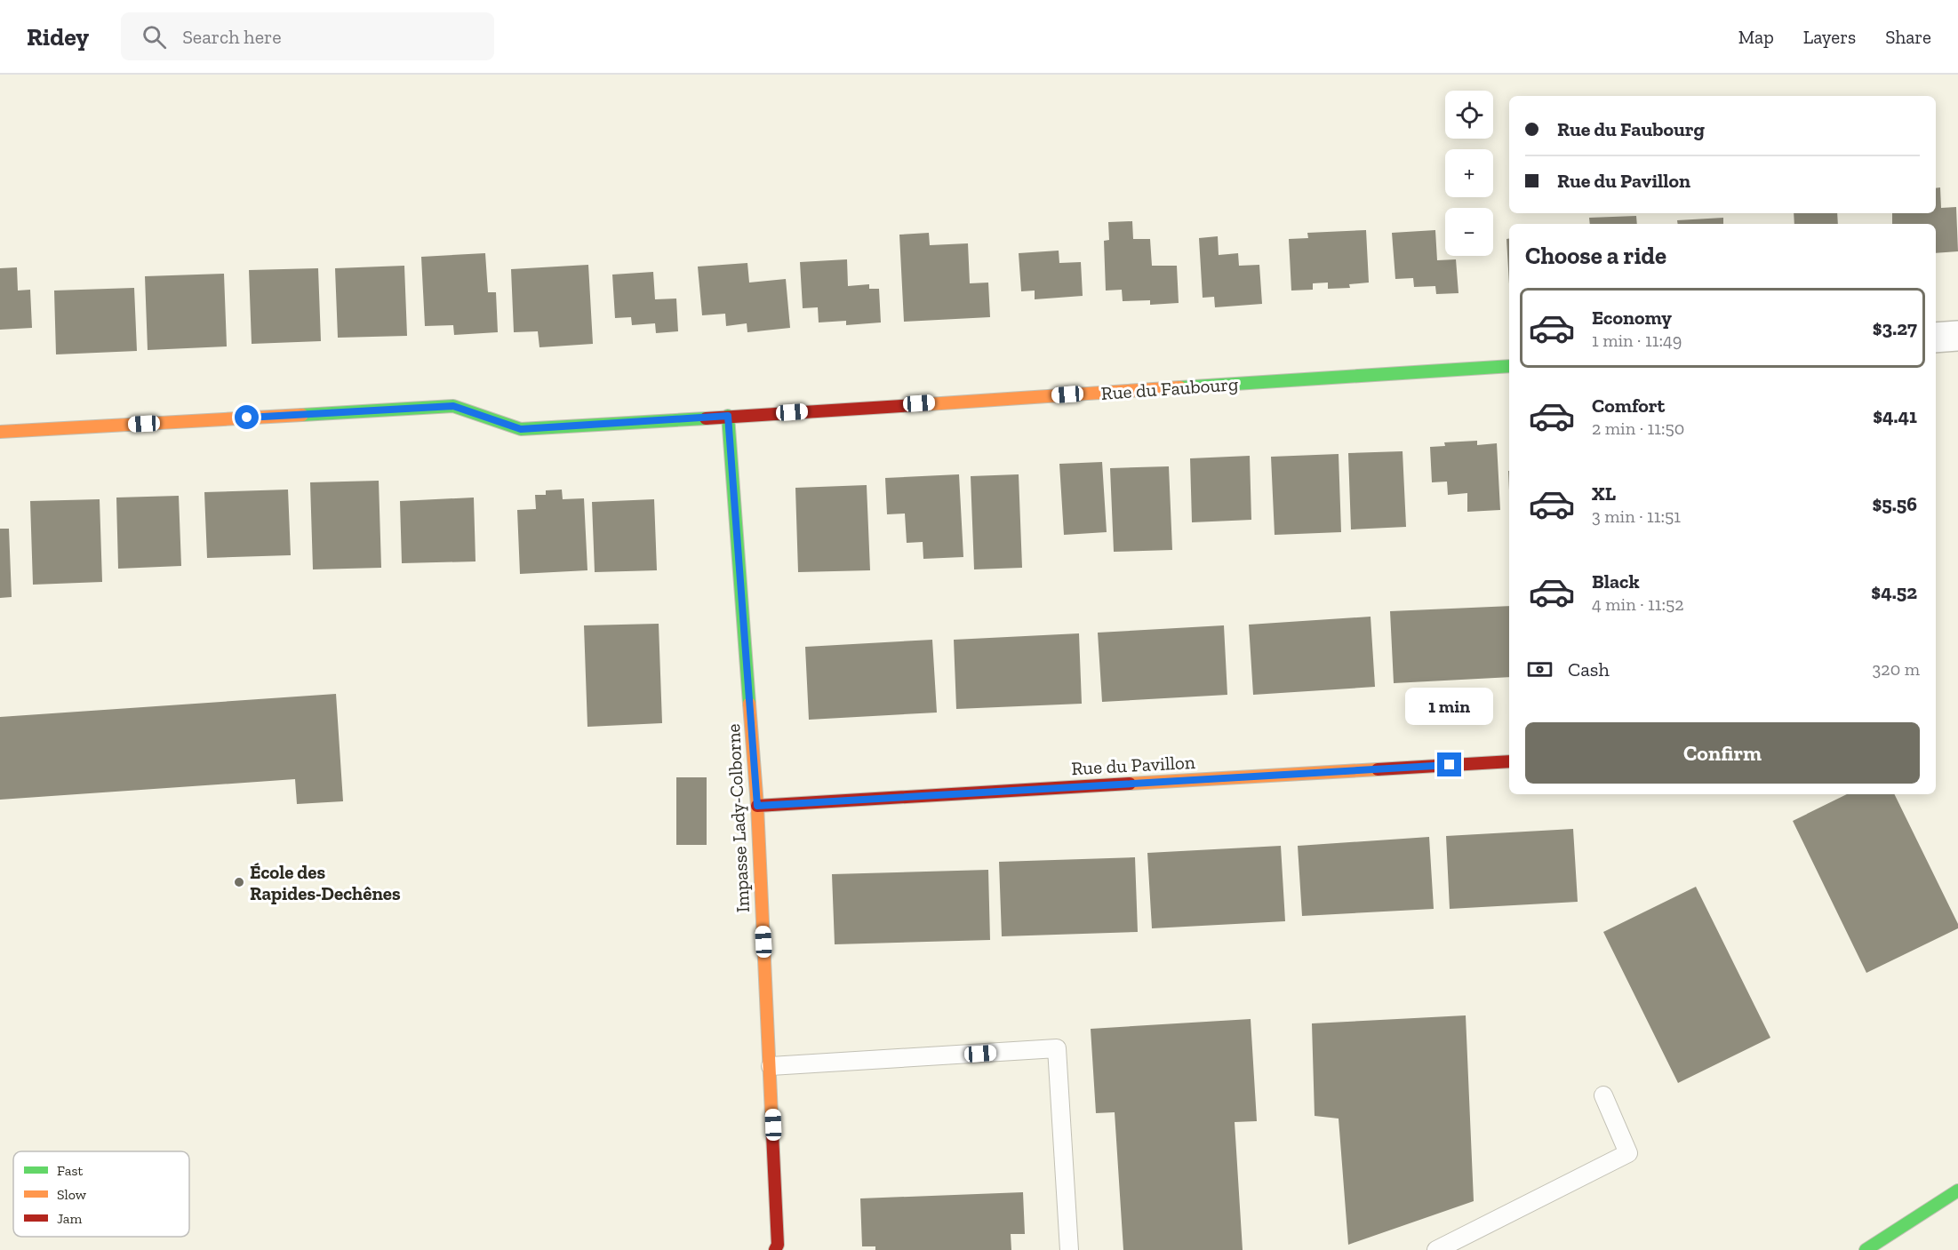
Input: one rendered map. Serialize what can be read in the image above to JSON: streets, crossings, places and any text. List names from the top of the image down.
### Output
{
  "streets": {
    "street": ["Rue du Faubourg", "Rue du Pavillon", "Impasse Lady-Colborne"]
  },
  "crossings": [
    ["Rue du Faubourg", "Impasse Lady-Colborne"],
    ["Rue du Pavillon", "Impasse Lady-Colborne"]
  ],
  "places": ["École des Rapides-Dechênes"],
  "legend": ["Fast", "Slow", "Jam"],
  "page": {
    "header": "Ridey",
    "search": "Search here",
    "nav": ["Map", "Layers", "Share"],
    "map_buttons": ["+", "−"],
    "banner": ["Rue du Faubourg", "Rue du Pavillon"],
    "heading": "Choose a ride",
    "list": [
      {
        "name": "Economy",
        "note": "1 min · 11:49",
        "value": "$3.27"
      },
      {
        "name": "Comfort",
        "note": "2 min · 11:50",
        "value": "$4.41"
      },
      {
        "name": "XL",
        "note": "3 min · 11:51",
        "value": "$5.56"
      },
      {
        "name": "Black",
        "note": "4 min · 11:52",
        "value": "$4.52"
      }
    ],
    "pay": ["Cash", "320 m"],
    "bubble": "1 min",
    "buttons": "Confirm"
  }
}
